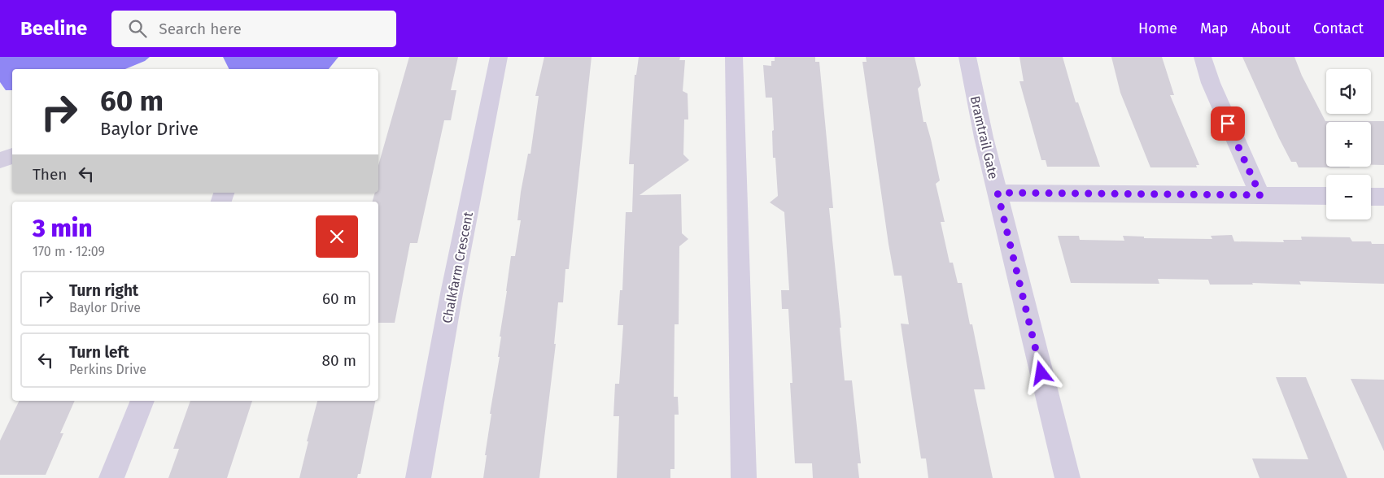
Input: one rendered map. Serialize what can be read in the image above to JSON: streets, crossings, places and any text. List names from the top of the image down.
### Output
{
  "streets": {
    "street": ["Bramtrail Gate", "Chalkfarm Crescent"]
  },
  "page": {
    "header": "Beeline",
    "search": "Search here",
    "nav": [
      "Home",
      "Map",
      "About",
      "Contact"
    ],
    "map_buttons": ["+", "−"],
    "turn": ["60 m", "Baylor Drive"],
    "then": "Then",
    "heading": ["3 min", "170 m · 12:09"],
    "list": [
      {
        "name": "Turn right",
        "note": "Baylor Drive",
        "value": "60 m"
      },
      {
        "name": "Turn left",
        "note": "Perkins Drive",
        "value": "80 m"
      }
    ]
  }
}
